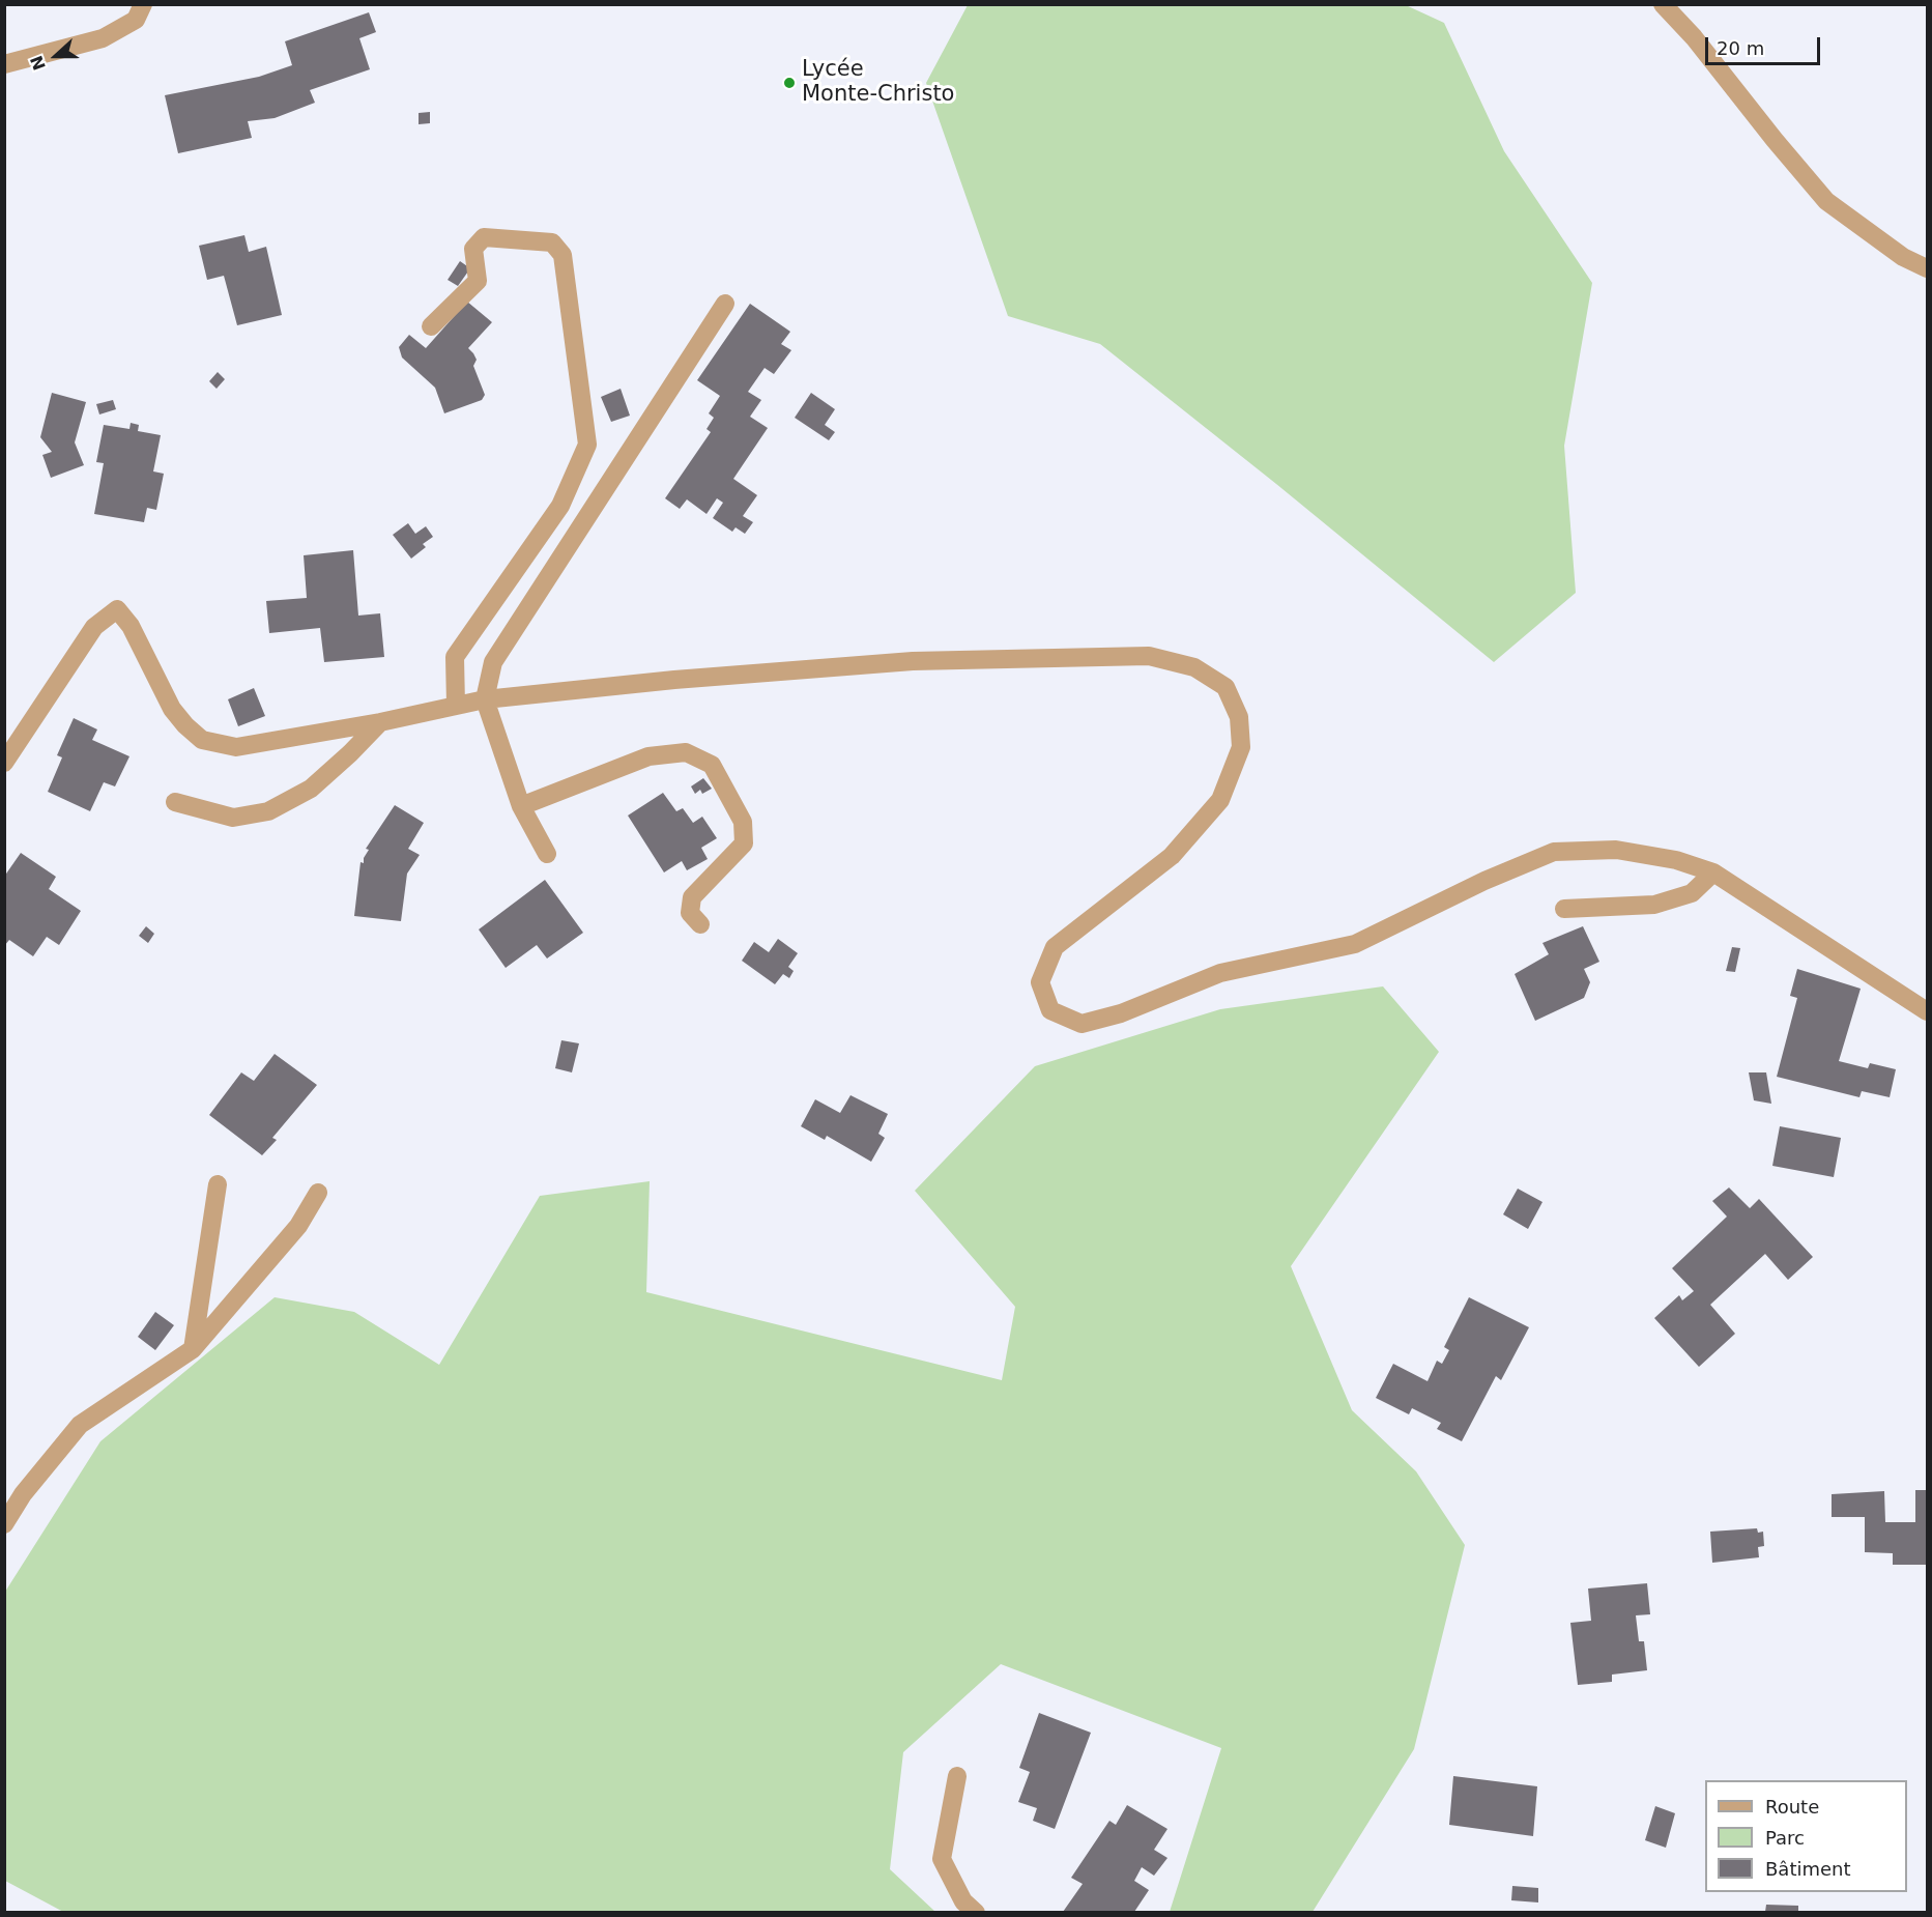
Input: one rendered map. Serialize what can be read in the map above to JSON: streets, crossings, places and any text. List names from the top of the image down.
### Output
{
  "places": ["Lycée Monte-Christo"],
  "legend": ["Route", "Parc", "Bâtiment"],
  "scale_bar": "20 m",
  "north": "left"
}
